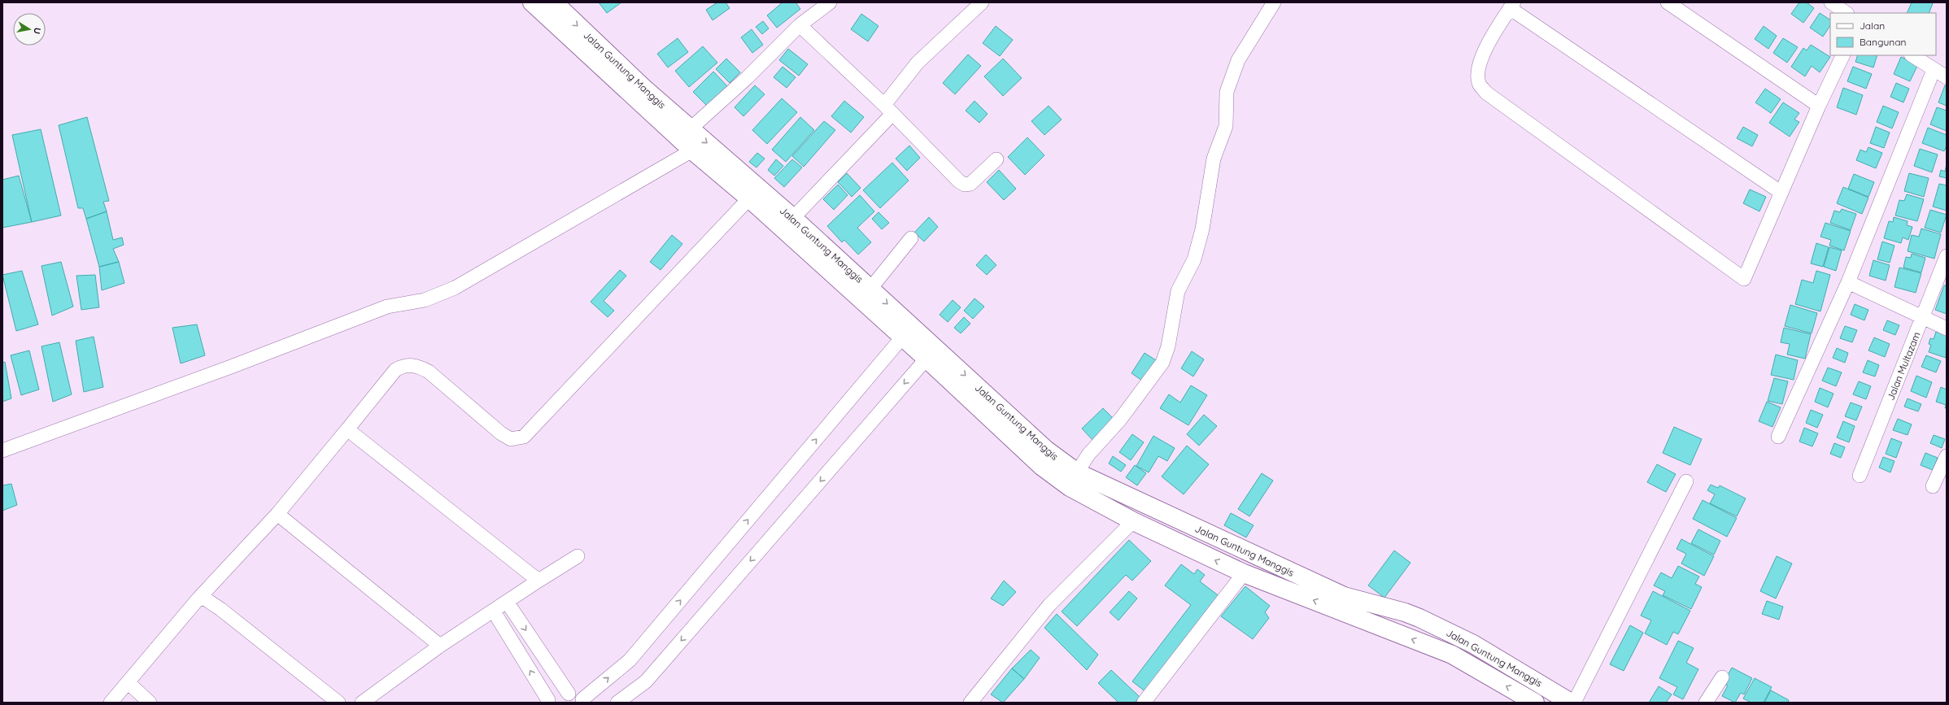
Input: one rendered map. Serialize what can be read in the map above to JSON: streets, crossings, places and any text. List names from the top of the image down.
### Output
{
  "streets": {
    "street": ["Jalan Guntung Manggis", "Jalan Multazam"]
  },
  "legend": ["Jalan", "Bangunan"],
  "north": "right"
}
